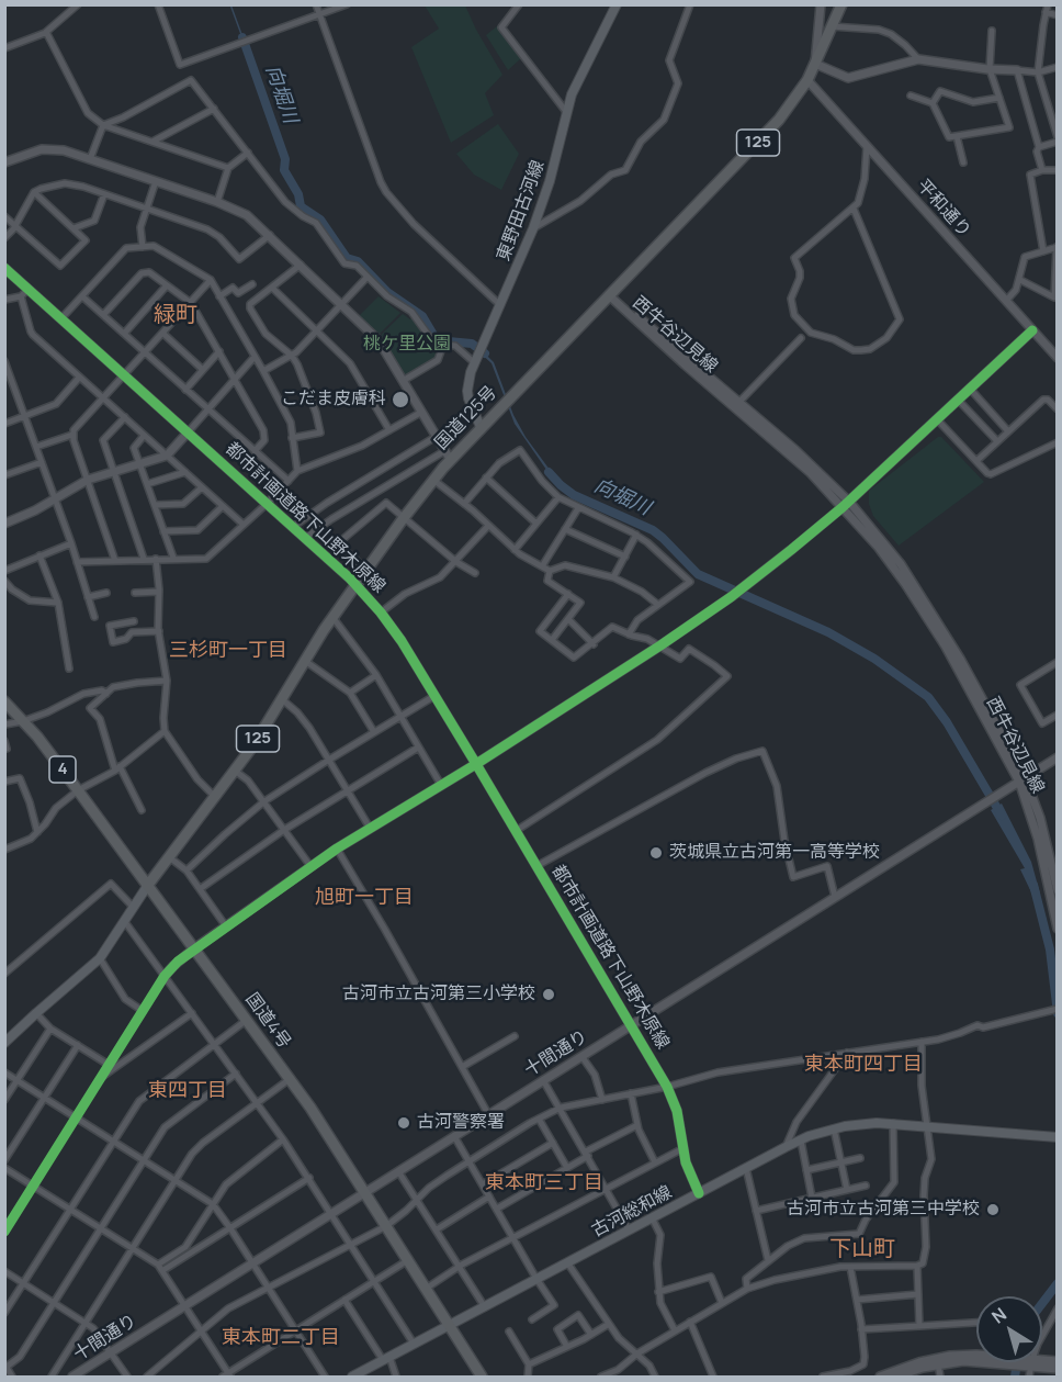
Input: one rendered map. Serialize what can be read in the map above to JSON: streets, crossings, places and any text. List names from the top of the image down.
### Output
{
  "streets": {
    "highway": [
      "125",
      "国道125号",
      "4",
      "国道4号"
    ],
    "main road": ["東野田古河線", "古河総和線"],
    "street": [
      "平和通り",
      "西牛谷辺見線",
      "都市計画道路下山野木原線",
      "十間通り"
    ]
  },
  "crossings": [
    ["平和通り", "国道125号"],
    ["東野田古河線", "国道125号"],
    ["西牛谷辺見線", "国道125号"],
    ["西牛谷辺見線", "十間通り"],
    ["国道125号", "都市計画道路下山野木原線"],
    ["国道125号", "国道4号"],
    ["都市計画道路下山野木原線", "十間通り"],
    ["都市計画道路下山野木原線", "古河総和線"],
    ["国道4号", "十間通り"],
    ["国道4号", "古河総和線"]
  ],
  "districts": [
    "緑町",
    "三杉町一丁目",
    "旭町一丁目",
    "東本町四丁目",
    "東四丁目",
    "東本町三丁目",
    "下山町",
    "東本町二丁目"
  ],
  "water": ["向堀川"],
  "parks": ["桃ケ里公園"],
  "places": [
    "こだま皮膚科",
    "茨城県立古河第一高等学校",
    "古河市立古河第三小学校",
    "古河警察署",
    "古河市立古河第三中学校"
  ],
  "north": "top left"
}
